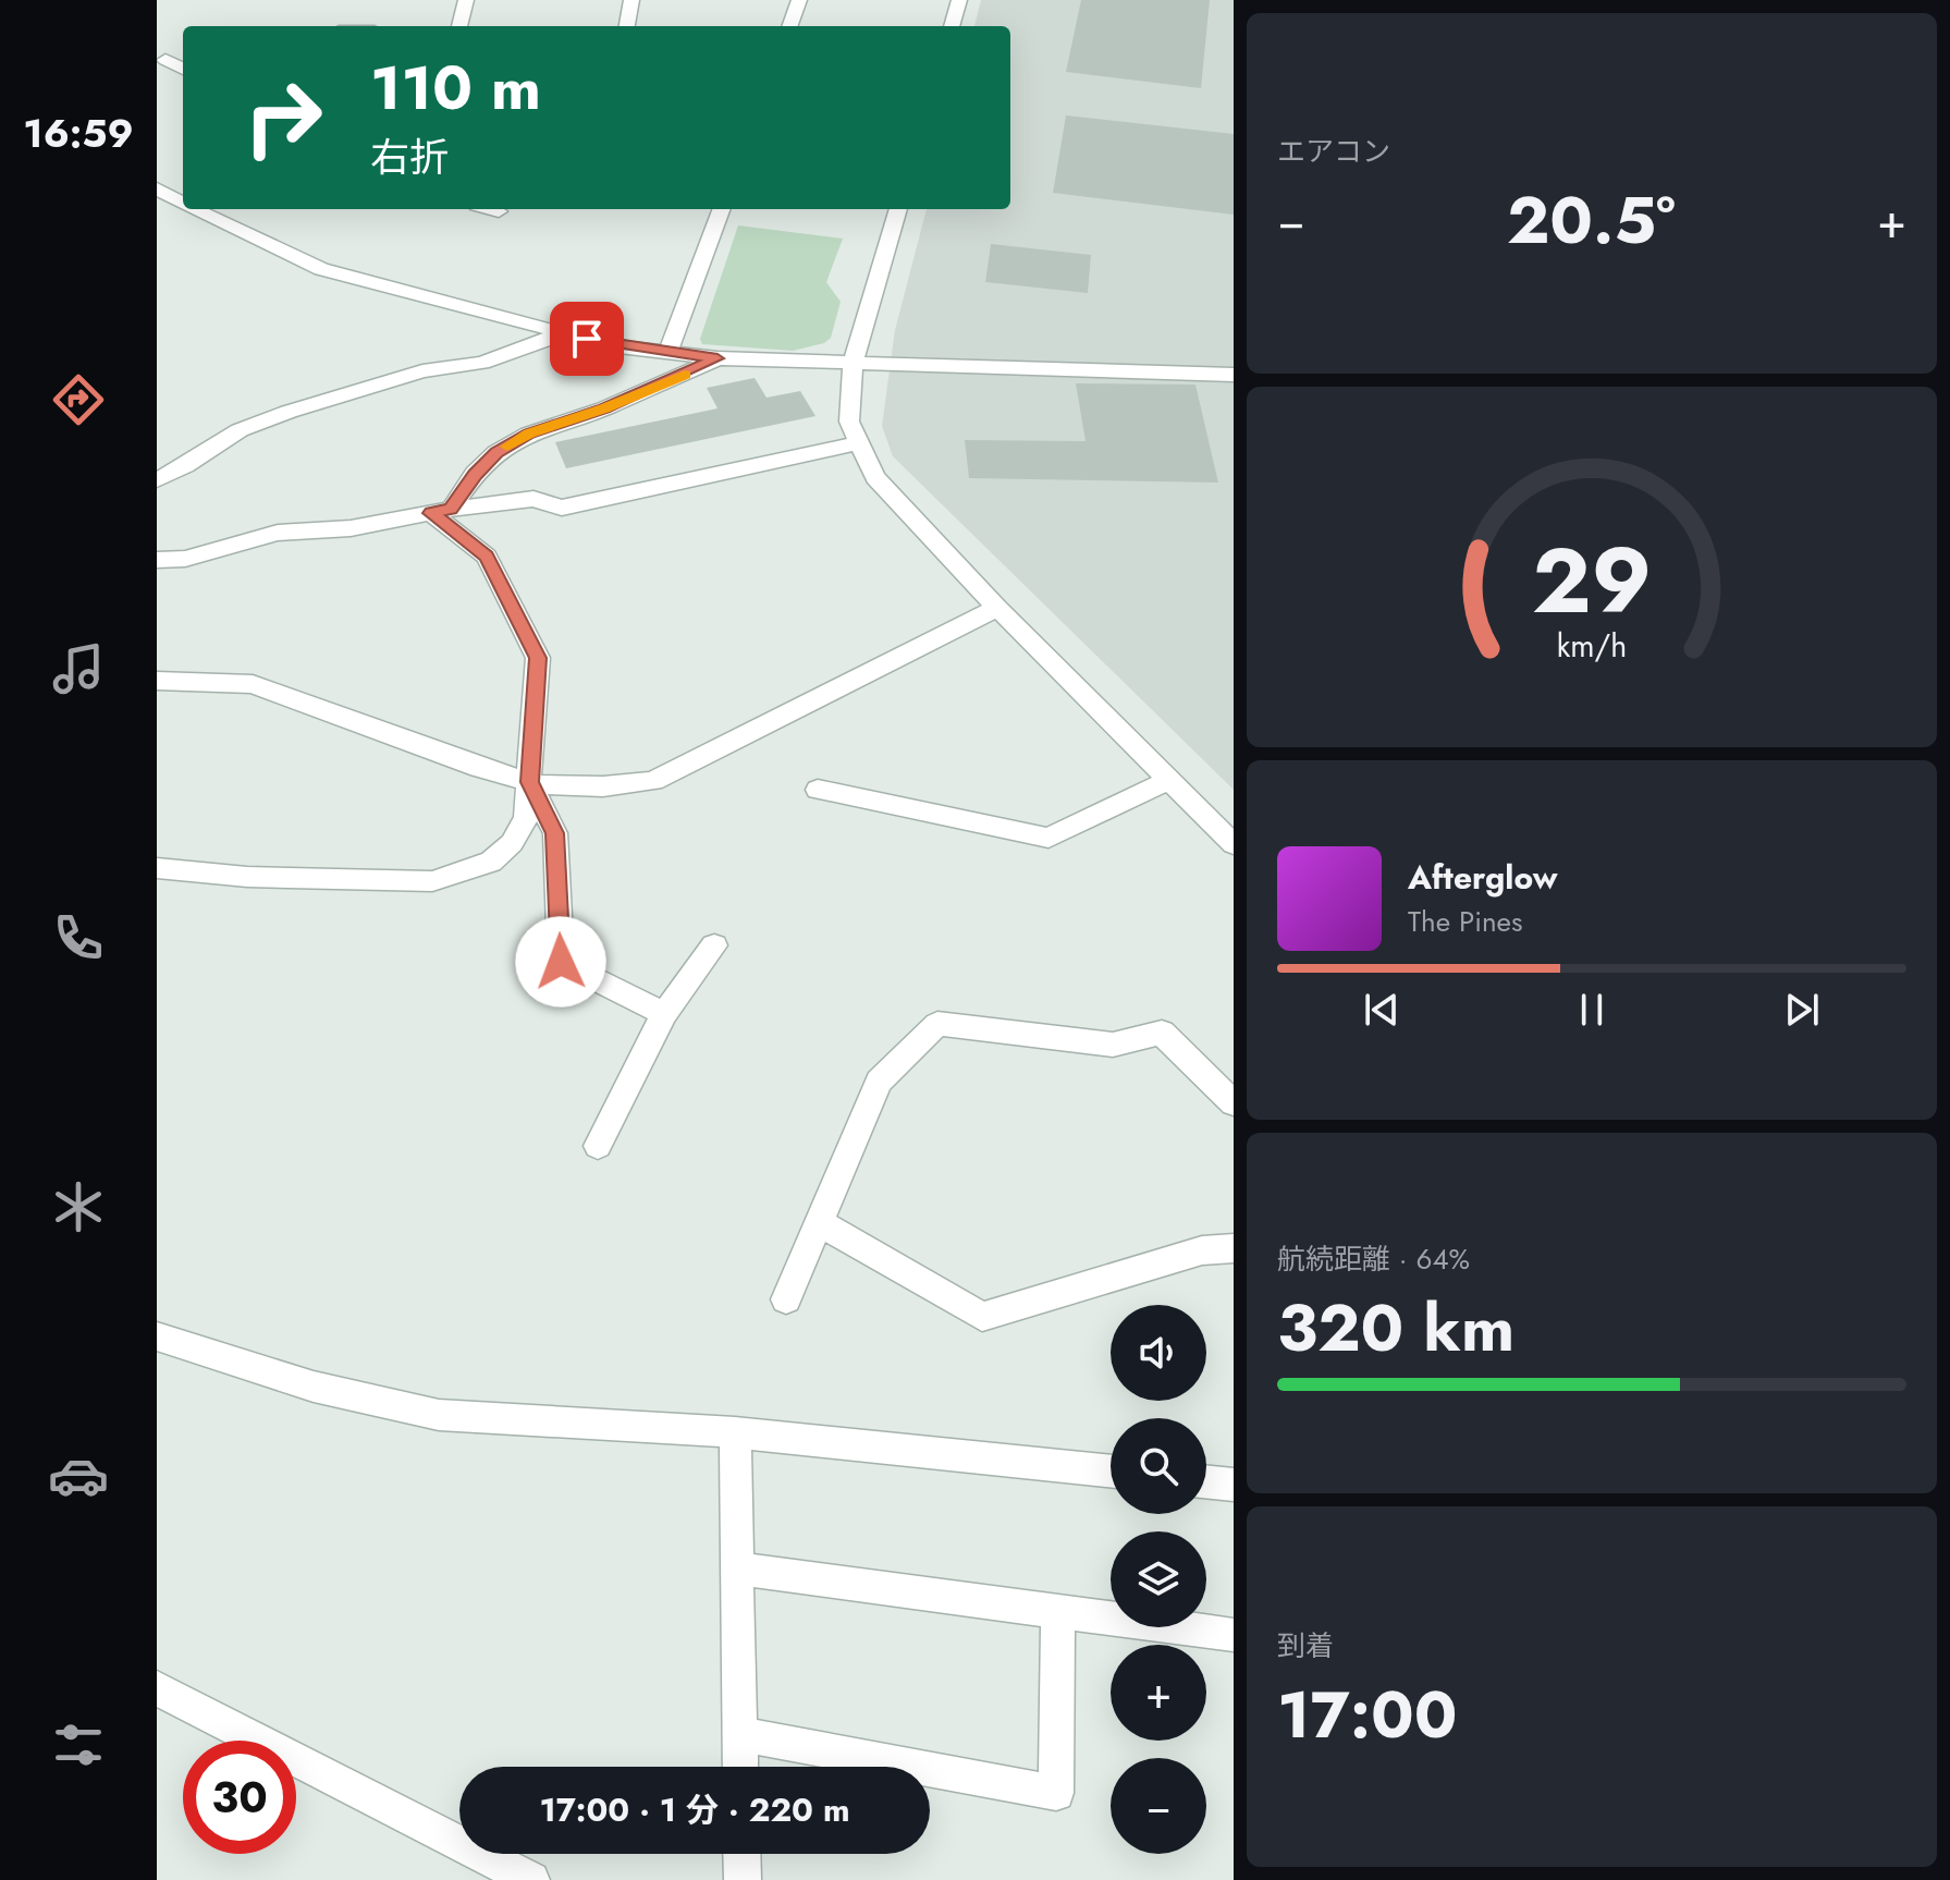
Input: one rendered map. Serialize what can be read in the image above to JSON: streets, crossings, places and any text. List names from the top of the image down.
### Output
{
  "page": {
    "tabs": "16:59",
    "tile": [
      "エアコン",
      ["航続距離 · 64%", "320 km"],
      ["到着", "17:00"]
    ],
    "turn": ["110 m", "右折"],
    "heat": ["−", "20.5°", "+"],
    "song": ["Afterglow", "The Pines"],
    "map_buttons": ["+", "−"],
    "limit": "30",
    "trip": "17:00 · 1 分 · 220 m",
    "gauge": ["29", "km/h"]
  }
}
